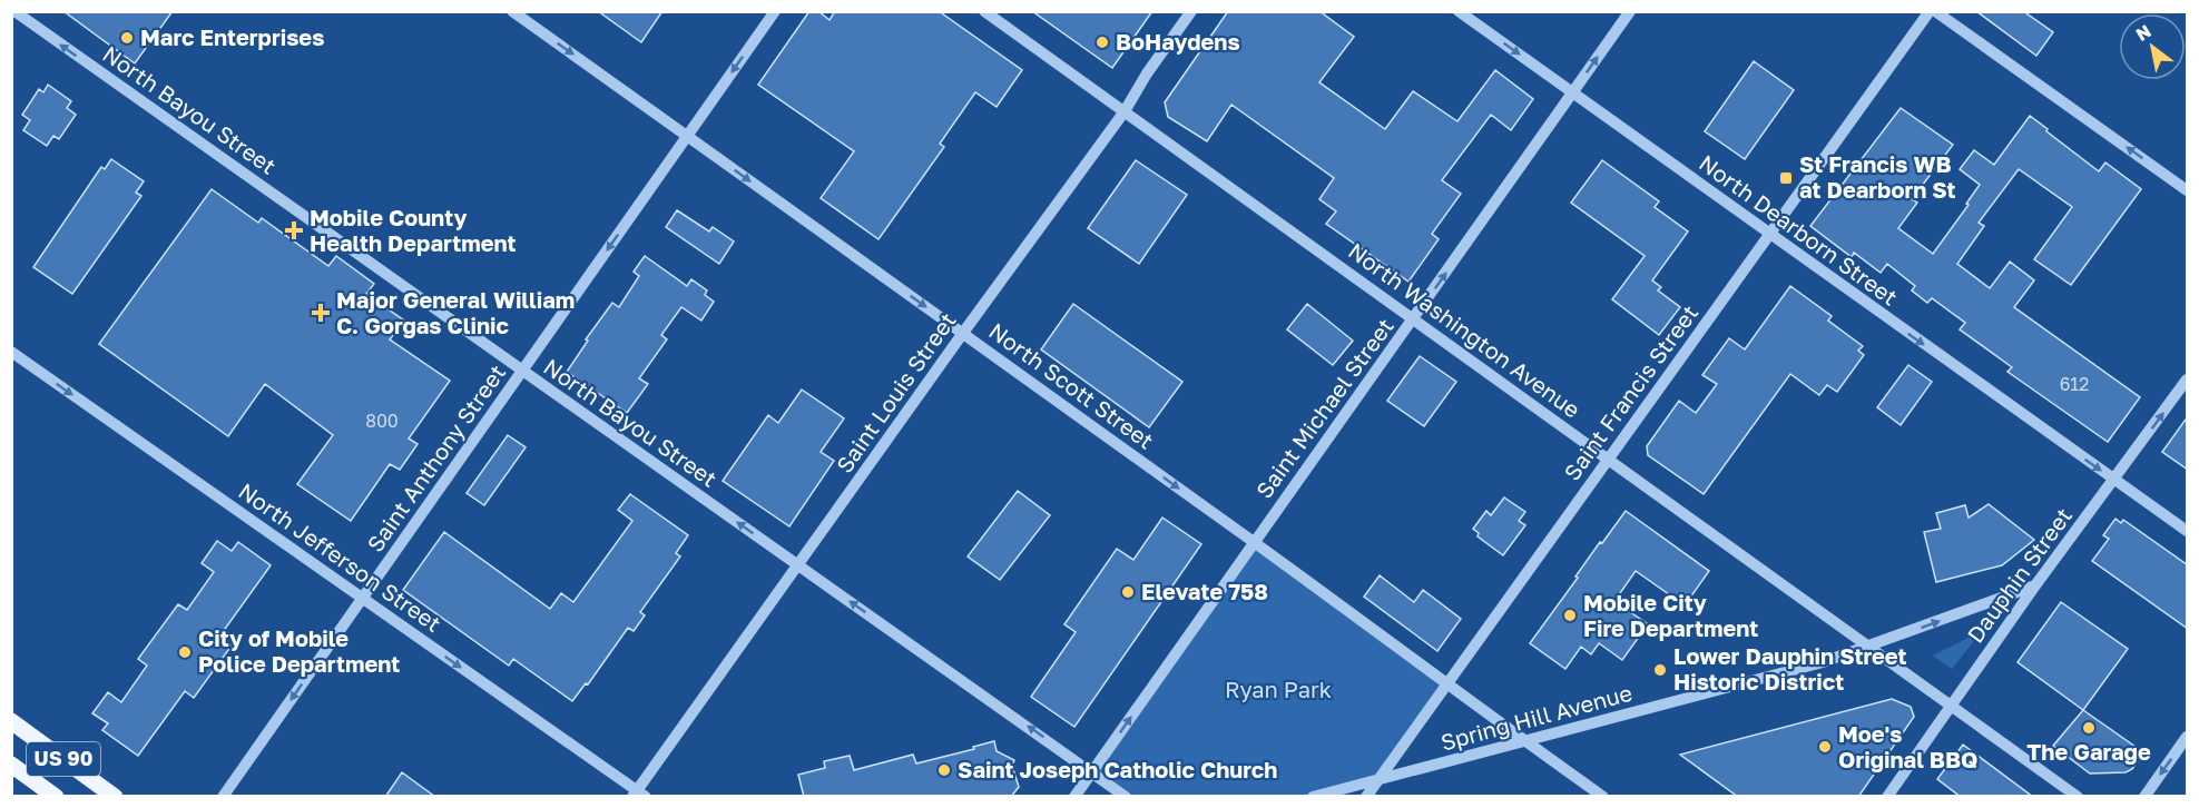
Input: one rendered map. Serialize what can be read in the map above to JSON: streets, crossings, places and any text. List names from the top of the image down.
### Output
{
  "streets": {
    "main road": ["US 90"],
    "street": [
      "North Bayou Street",
      "North Dearborn Street",
      "North Washington Avenue",
      "North Scott Street",
      "Saint Louis Street",
      "Saint Francis Street",
      "Saint Michael Street",
      "Saint Anthony Street",
      "North Jefferson Street",
      "Dauphin Street",
      "Spring Hill Avenue"
    ]
  },
  "crossings": [
    ["North Bayou Street", "Saint Louis Street"],
    ["North Bayou Street", "Saint Michael Street"],
    ["North Bayou Street", "Saint Anthony Street"],
    ["North Dearborn Street", "Saint Francis Street"],
    ["North Dearborn Street", "Saint Michael Street"],
    ["North Dearborn Street", "Dauphin Street"],
    ["North Washington Avenue", "Saint Louis Street"],
    ["North Washington Avenue", "Saint Francis Street"],
    ["North Washington Avenue", "Saint Michael Street"],
    ["North Washington Avenue", "Dauphin Street"],
    ["North Washington Avenue", "Spring Hill Avenue"],
    ["North Scott Street", "Saint Louis Street"],
    ["North Scott Street", "Saint Francis Street"],
    ["North Scott Street", "Saint Michael Street"],
    ["North Scott Street", "Saint Anthony Street"],
    ["North Scott Street", "Spring Hill Avenue"],
    ["Saint Louis Street", "North Jefferson Street"],
    ["Saint Francis Street", "Spring Hill Avenue"],
    ["Saint Anthony Street", "North Jefferson Street"],
    ["Dauphin Street", "Spring Hill Avenue"]
  ],
  "one_way": [
    "North Bayou Street",
    "North Dearborn Street",
    "North Scott Street",
    "Saint Michael Street",
    "Saint Anthony Street",
    "North Jefferson Street"
  ],
  "parks": ["Ryan Park"],
  "places": {
    "other": [
      "Marc Enterprises",
      "BoHaydens",
      "Elevate 758",
      "Mobile City Fire Department",
      "City of Mobile Police Department",
      "Lower Dauphin Street Historic District",
      "The Garage",
      "Moe's Original BBQ",
      "Saint Joseph Catholic Church"
    ],
    "transit": ["St Francis WB at Dearborn St"],
    "health": ["Mobile County Health Department", "Major General William C. Gorgas Clinic"]
  },
  "house_numbers": ["612", "800"],
  "north": "top left"
}
